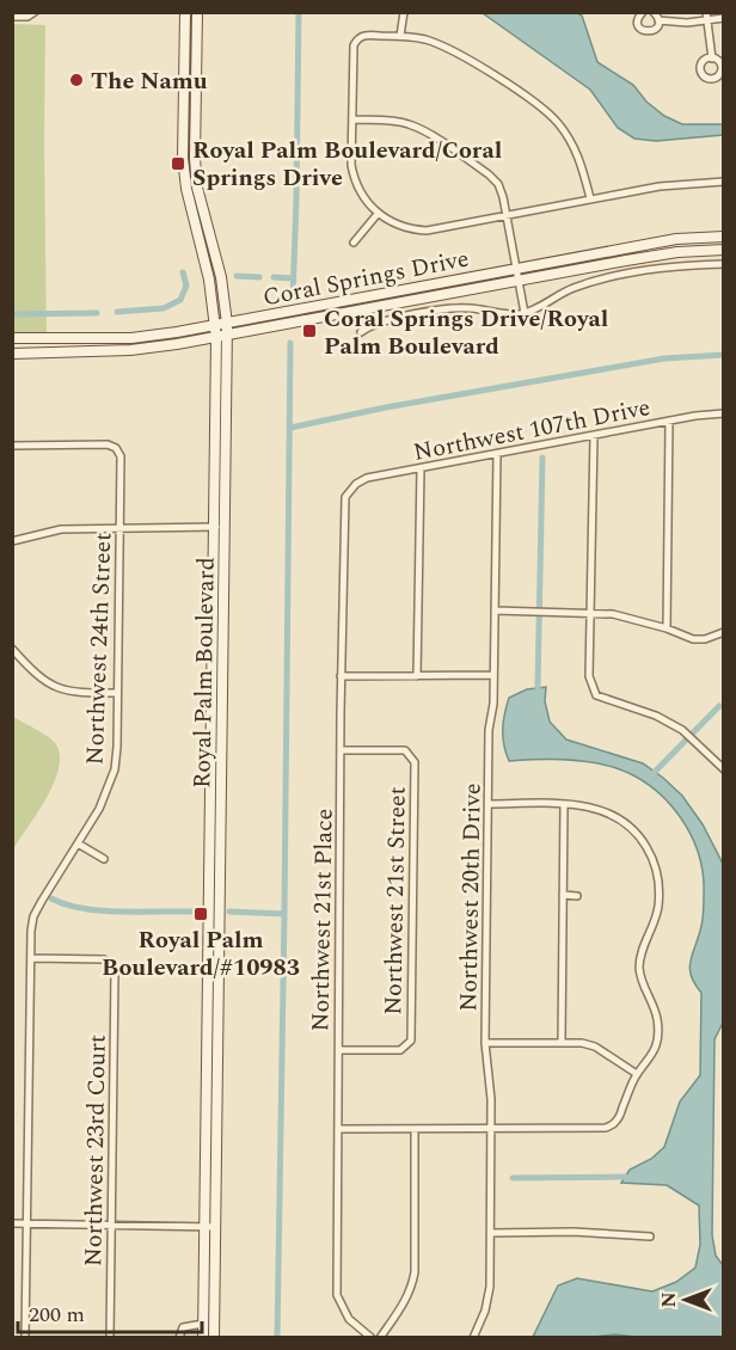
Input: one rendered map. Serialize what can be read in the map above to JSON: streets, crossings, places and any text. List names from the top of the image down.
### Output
{
  "streets": {
    "main road": ["Coral Springs Drive", "Royal Palm Boulevard"],
    "street": [
      "Northwest 107th Drive",
      "Northwest 24th Street",
      "Northwest 20th Drive",
      "Northwest 21st Street",
      "Northwest 21st Place",
      "Northwest 23rd Court"
    ]
  },
  "crossings": [
    ["Coral Springs Drive", "Royal Palm Boulevard"],
    ["Northwest 107th Drive", "Northwest 20th Drive"],
    ["Northwest 107th Drive", "Northwest 21st Place"],
    ["Northwest 24th Street", "Northwest 23rd Court"],
    ["Northwest 21st Street", "Northwest 21st Place"]
  ],
  "places": {
    "other": ["The Namu"],
    "transit": ["Royal Palm Boulevard/Coral Springs Drive", "Coral Springs Drive/Royal Palm Boulevard", "Royal Palm Boulevard/#10983"]
  },
  "scale_bar": "200 m",
  "north": "left"
}
